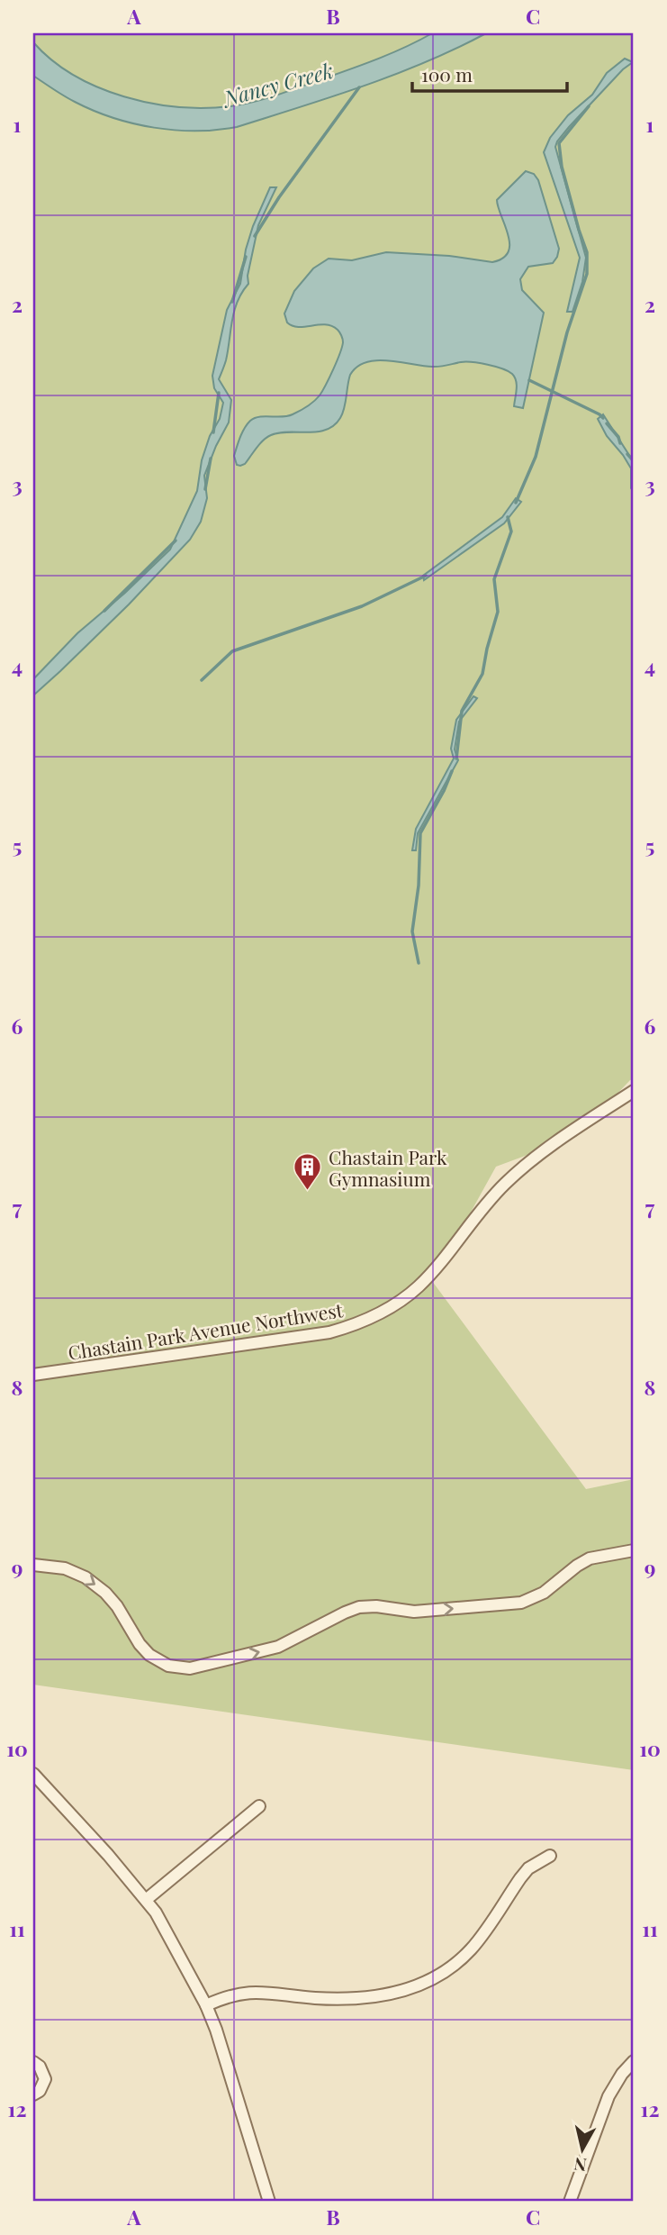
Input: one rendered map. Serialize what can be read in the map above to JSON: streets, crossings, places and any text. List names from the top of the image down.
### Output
{
  "streets": {
    "street": ["Chastain Park Avenue Northwest"]
  },
  "water": ["Nancy Creek"],
  "places": {
    "building": ["Chastain Park Gymnasium"]
  },
  "scale_bar": "100 m",
  "north": "bottom",
  "grid": {
    "columns": ["A", "B", "C"],
    "rows": [
      "1",
      "2",
      "3",
      "4",
      "5",
      "6",
      "7",
      "8",
      "9",
      "10",
      "11",
      "12"
    ]
  }
}
